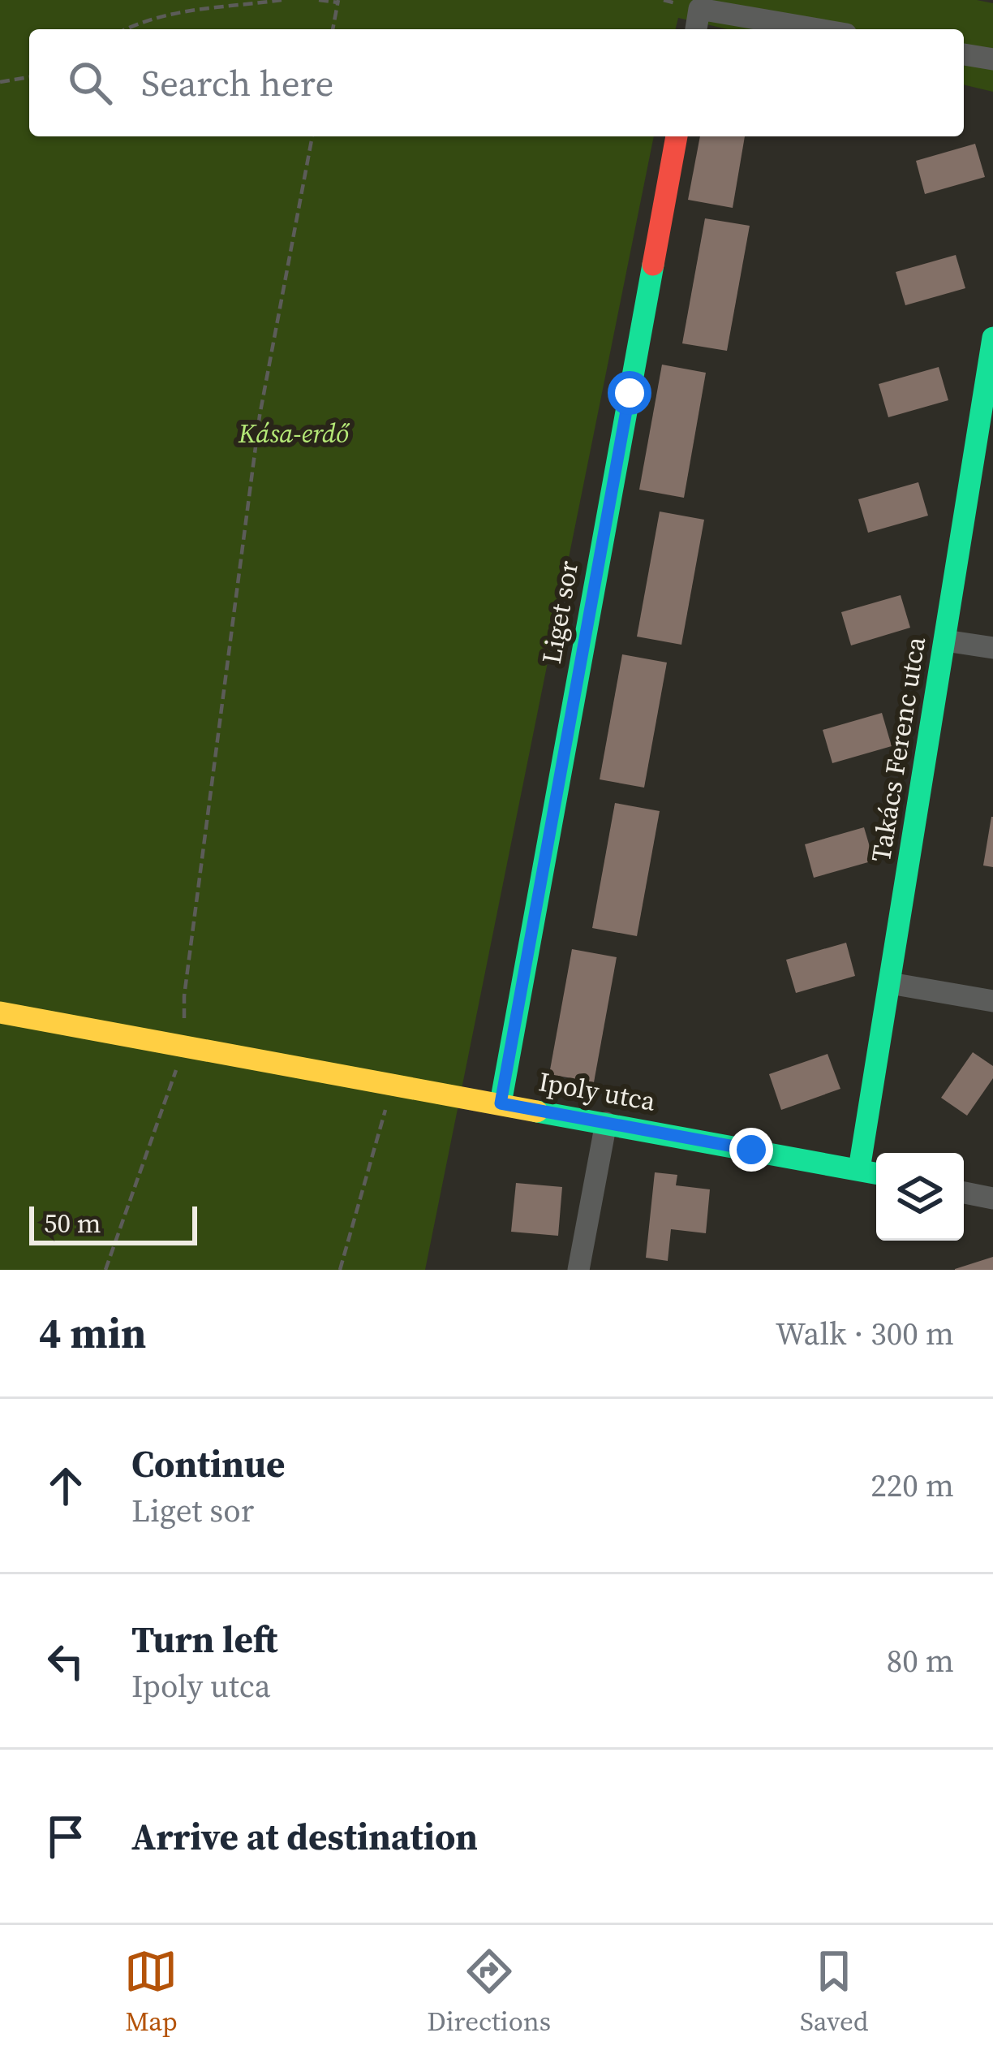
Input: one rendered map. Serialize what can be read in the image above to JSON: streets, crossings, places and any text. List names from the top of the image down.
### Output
{
  "streets": {
    "street": ["Liget sor", "Takács Ferenc utca", "Ipoly utca"]
  },
  "crossings": [
    ["Liget sor", "Ipoly utca"],
    ["Takács Ferenc utca", "Ipoly utca"]
  ],
  "parks": ["Kása-erdő"],
  "scale_bar": "50 m",
  "page": {
    "search": "Search here",
    "scale": "50 m",
    "heading": ["4 min", "Walk · 300 m"],
    "list": [
      ["Continue", "Liget sor", "220 m"],
      ["Turn left", "Ipoly utca", "80 m"],
      "Arrive at destination"
    ],
    "nav": ["Map", "Directions", "Saved"]
  }
}
